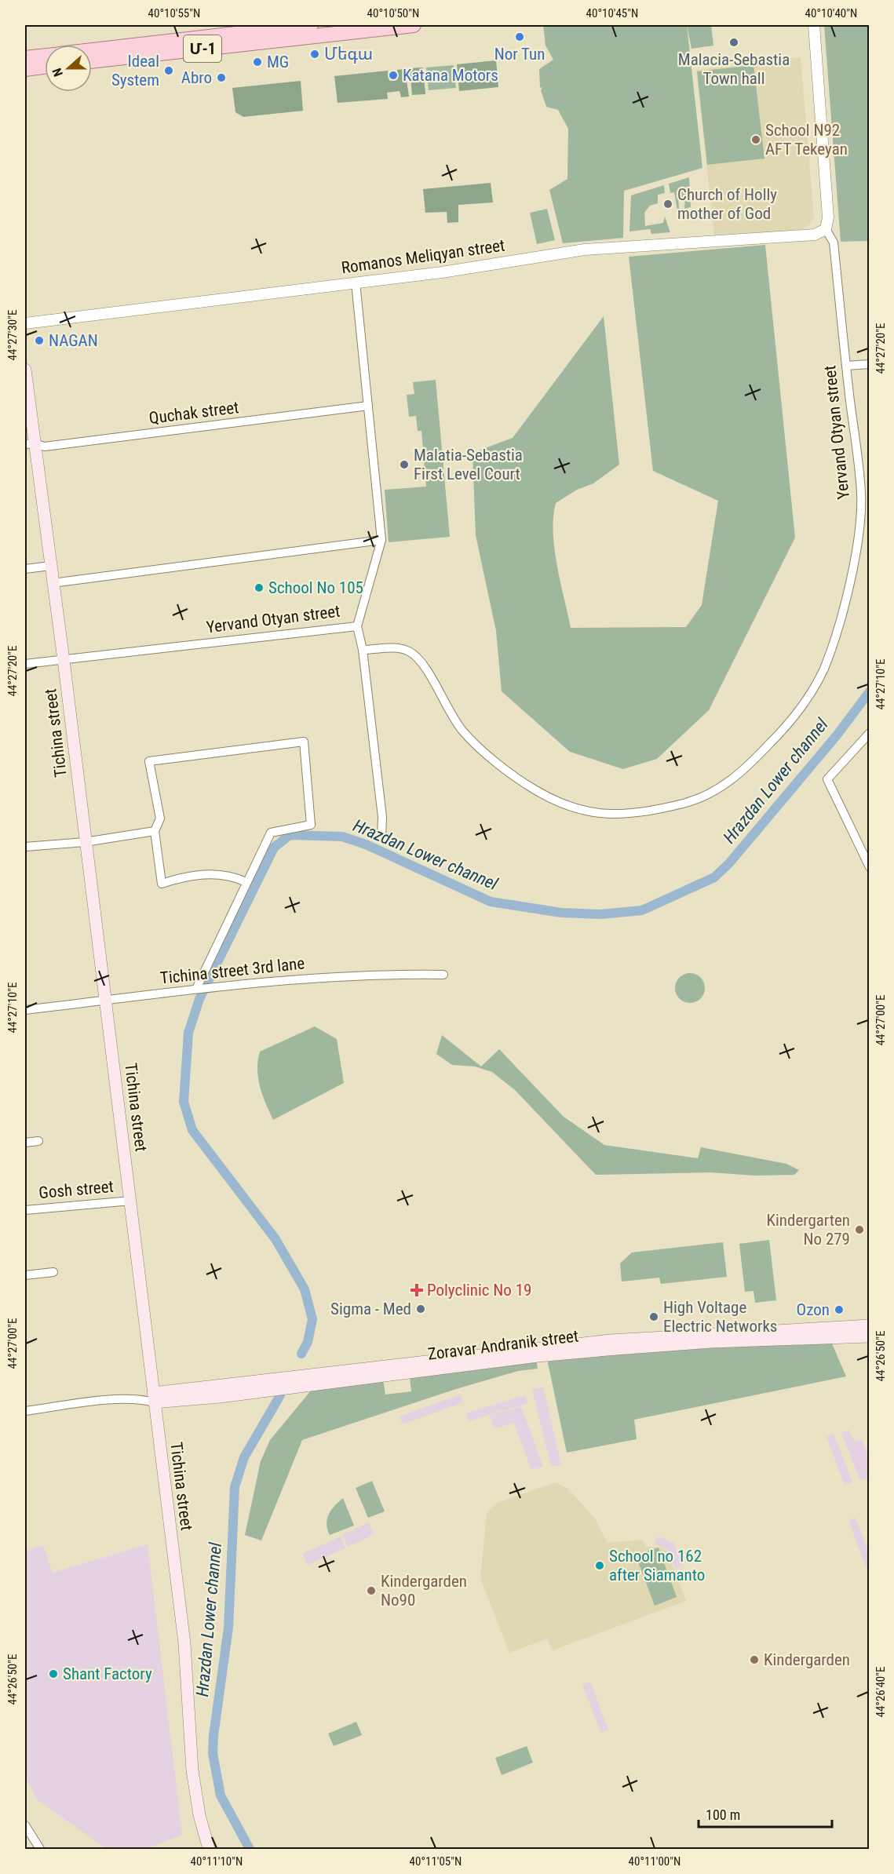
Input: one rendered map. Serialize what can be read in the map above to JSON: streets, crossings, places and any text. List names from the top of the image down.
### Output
{
  "streets": {
    "main road": ["Մ-1", "Tichina street", "Zoravar Andranik street"],
    "street": [
      "Romanos Meliqyan street",
      "Quchak street",
      "Yervand Otyan street",
      "Tichina street 3rd lane",
      "Gosh street"
    ]
  },
  "crossings": [
    ["Romanos Meliqyan street", "Yervand Otyan street"],
    ["Quchak street", "Yervand Otyan street"],
    ["Quchak street", "Tichina street"],
    ["Yervand Otyan street", "Tichina street"],
    ["Tichina street", "Tichina street 3rd lane"],
    ["Tichina street", "Gosh street"],
    ["Tichina street", "Zoravar Andranik street"]
  ],
  "water": ["Hrazdan Lower channel"],
  "places": {
    "other": [
      "Nor Tun",
      "Malacia-Sebastia Town hall",
      "Մեգա",
      "MG",
      "Ideal System",
      "Katana Motors",
      "Abro",
      "School N92 AFT Tekeyan",
      "Church of Holly mother of God",
      "NAGAN",
      "Malatia-Sebastia First Level Court",
      "School No 105",
      "Kindergarten No 279",
      "Sigma - Med",
      "Ozon",
      "High Voltage Electric Networks",
      "School no 162 after Siamanto",
      "Kindergarden No90",
      "Kindergarden",
      "Shant Factory"
    ],
    "health": ["Polyclinic No 19"]
  },
  "scale_bar": "100 m",
  "north": "left",
  "coordinates": [
    "40°10'55\"N",
    "40°10'50\"N",
    "40°10'45\"N",
    "40°10'40\"N",
    "44°27'30\"E",
    "44°27'20\"E",
    "44°27'10\"E",
    "44°27'00\"E",
    "44°26'50\"E",
    "44°26'40\"E",
    "40°11'10\"N",
    "40°11'05\"N",
    "40°11'00\"N"
  ]
}
